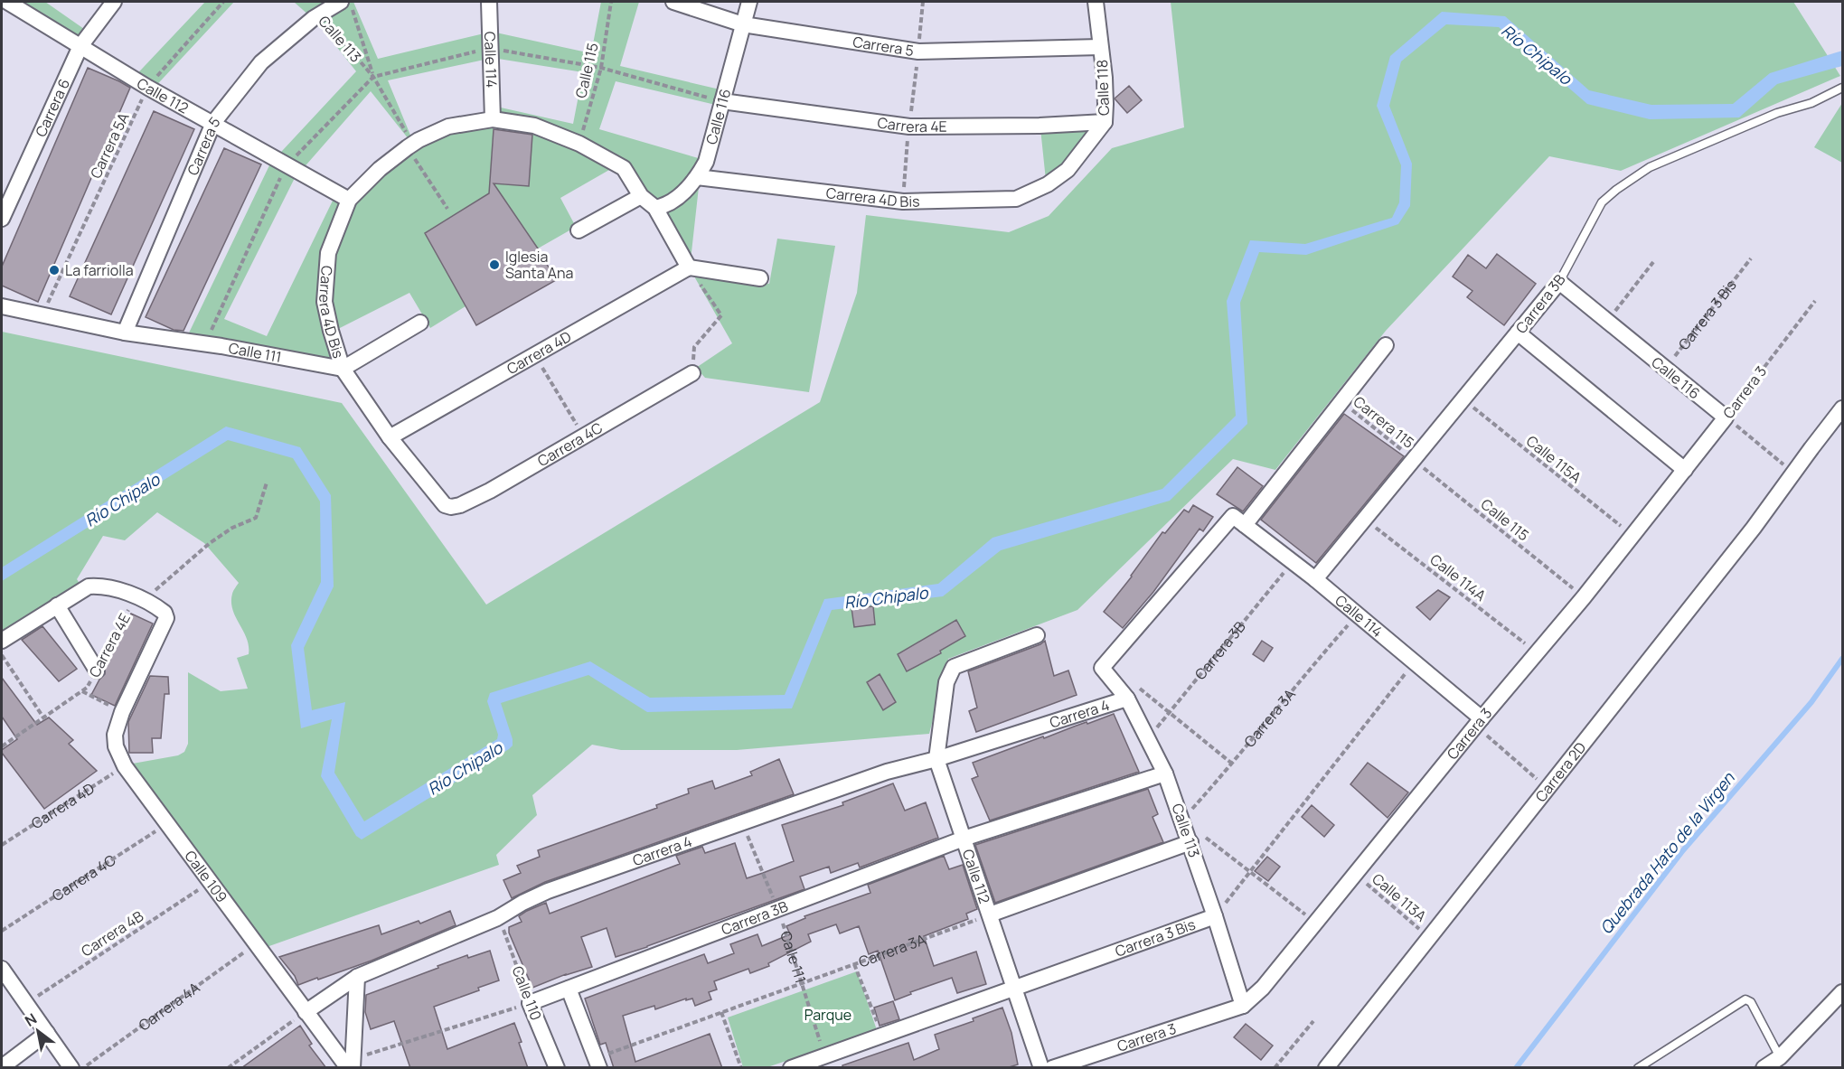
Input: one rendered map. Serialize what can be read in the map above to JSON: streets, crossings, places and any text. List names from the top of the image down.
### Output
{
  "streets": {
    "street": [
      "Calle 113",
      "Carrera 5",
      "Calle 114",
      "Calle 118",
      "Calle 112",
      "Carrera 6",
      "Calle 116",
      "Carrera 4E",
      "Carrera 4D Bis",
      "Carrera 3B",
      "Carrera 3 Bis",
      "Calle 111",
      "Carrera 4D",
      "Carrera 3",
      "Carrera 4C",
      "Carrera 4",
      "Carrera 2D",
      "Calle 109",
      "Calle 110"
    ],
    "path": [
      "Calle 115",
      "Carrera 5A",
      "Carrera 115",
      "Calle 115A",
      "Calle 114A",
      "Carrera 3A",
      "Calle 113A",
      "Carrera 4B",
      "Carrera 4A"
    ]
  },
  "crossings": [
    ["Calle 113", "Carrera 5"],
    ["Calle 113", "Calle 114"],
    ["Calle 113", "Carrera 4D Bis"],
    ["Calle 113", "Carrera 3B"],
    ["Calle 113", "Carrera 3 Bis"],
    ["Calle 113", "Carrera 3"],
    ["Calle 113", "Carrera 4"],
    ["Calle 113", "Carrera 3A"],
    ["Carrera 5", "Calle 118"],
    ["Carrera 5", "Calle 112"],
    ["Carrera 5", "Calle 116"],
    ["Carrera 5", "Calle 111"],
    ["Calle 114", "Carrera 4D Bis"],
    ["Calle 114", "Carrera 3B"],
    ["Calle 114", "Carrera 3"],
    ["Calle 114", "Carrera 3A"],
    ["Calle 115", "Carrera 4D Bis"],
    ["Calle 115", "Carrera 3B"],
    ["Calle 115", "Carrera 3"],
    ["Calle 115", "Carrera 115"],
    ["Calle 118", "Carrera 4E"],
    ["Calle 118", "Carrera 4D Bis"],
    ["Calle 112", "Carrera 6"],
    ["Calle 112", "Carrera 5A"],
    ["Calle 112", "Carrera 4D Bis"],
    ["Calle 112", "Carrera 3B"],
    ["Calle 112", "Carrera 3 Bis"],
    ["Calle 112", "Carrera 4"],
    ["Calle 112", "Carrera 3A"],
    ["Calle 116", "Carrera 4E"],
    ["Calle 116", "Carrera 4D Bis"],
    ["Calle 116", "Carrera 3B"],
    ["Calle 116", "Carrera 3 Bis"],
    ["Calle 116", "Carrera 3"],
    ["Carrera 4E", "Calle 109"],
    ["Carrera 5A", "Calle 111"],
    ["Carrera 4D Bis", "Calle 111"],
    ["Carrera 4D Bis", "Carrera 4D"],
    ["Carrera 3B", "Calle 111"],
    ["Carrera 3B", "Carrera 115"],
    ["Carrera 3B", "Calle 115A"],
    ["Carrera 3B", "Calle 114A"],
    ["Carrera 3B", "Calle 110"],
    ["Carrera 3 Bis", "Calle 111"],
    ["Calle 111", "Carrera 4"],
    ["Calle 111", "Carrera 3A"],
    ["Carrera 4D", "Carrera 4C"],
    ["Carrera 4D", "Calle 109"],
    ["Carrera 3", "Calle 115A"],
    ["Carrera 3", "Calle 114A"],
    ["Carrera 3", "Calle 113A"],
    ["Carrera 4C", "Calle 109"],
    ["Carrera 4", "Calle 109"],
    ["Carrera 4", "Calle 110"],
    ["Carrera 2D", "Calle 113A"],
    ["Calle 109", "Carrera 4B"],
    ["Calle 109", "Carrera 4A"]
  ],
  "water": ["Río Chipalo", "Quebrada Hato de la Virgen"],
  "parks": ["Parque"],
  "places": ["Iglesia Santa Ana", "La farriolla"],
  "north": "top left"
}
